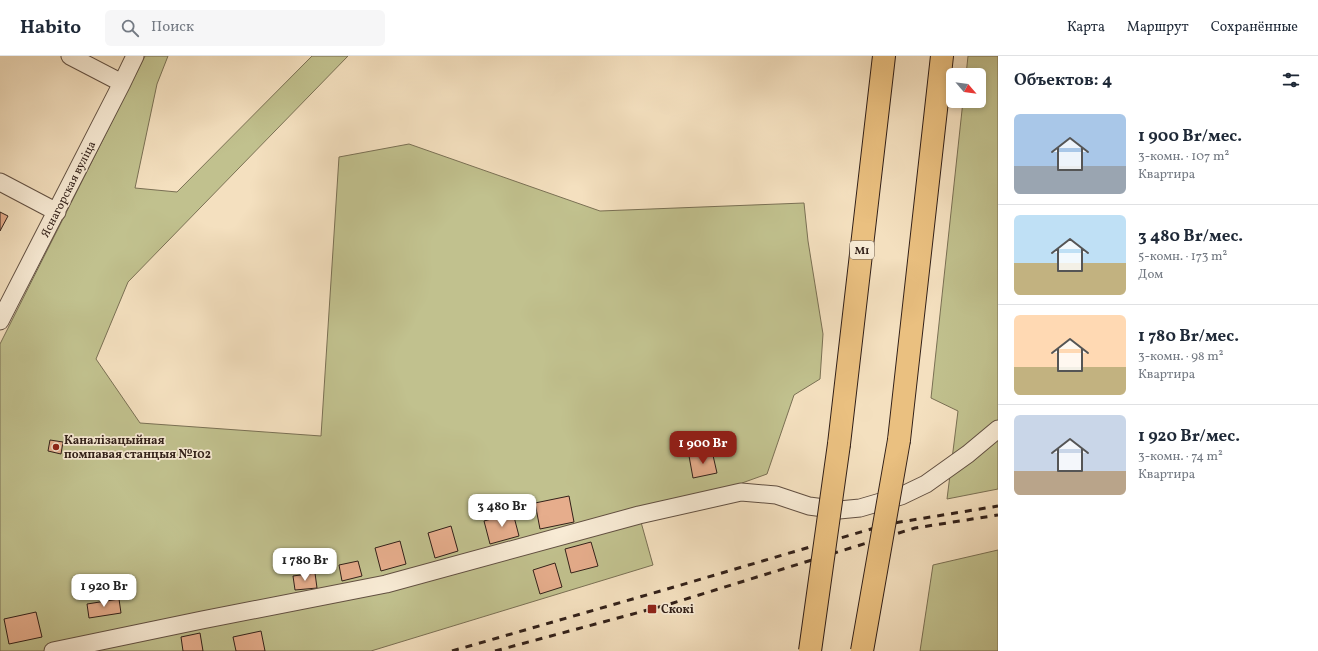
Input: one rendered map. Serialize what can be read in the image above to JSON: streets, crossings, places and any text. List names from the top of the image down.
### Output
{
  "streets": {
    "highway": ["М1"],
    "street": ["Яснагорская вуліца"]
  },
  "places": {
    "other": ["Каналізацыйная помпавая станцыя №102"],
    "transit": ["Скокі"]
  },
  "north": "bottom right",
  "page": {
    "header": "Habito",
    "search": "Поиск",
    "nav": ["Карта", "Маршрут", "Сохранённые"],
    "heading": "Объектов: 4",
    "list": [
      {
        "name": "1 900 Br/мес.",
        "note": "3-комн. · 107 m² · Квартира"
      },
      {
        "name": "3 480 Br/мес.",
        "note": "5-комн. · 173 m² · Дом"
      },
      {
        "name": "1 780 Br/мес.",
        "note": "3-комн. · 98 m² · Квартира"
      },
      {
        "name": "1 920 Br/мес.",
        "note": "3-комн. · 74 m² · Квартира"
      }
    ],
    "price": [
      "1 900 Br",
      "3 480 Br",
      "1 780 Br",
      "1 920 Br"
    ]
  }
}
